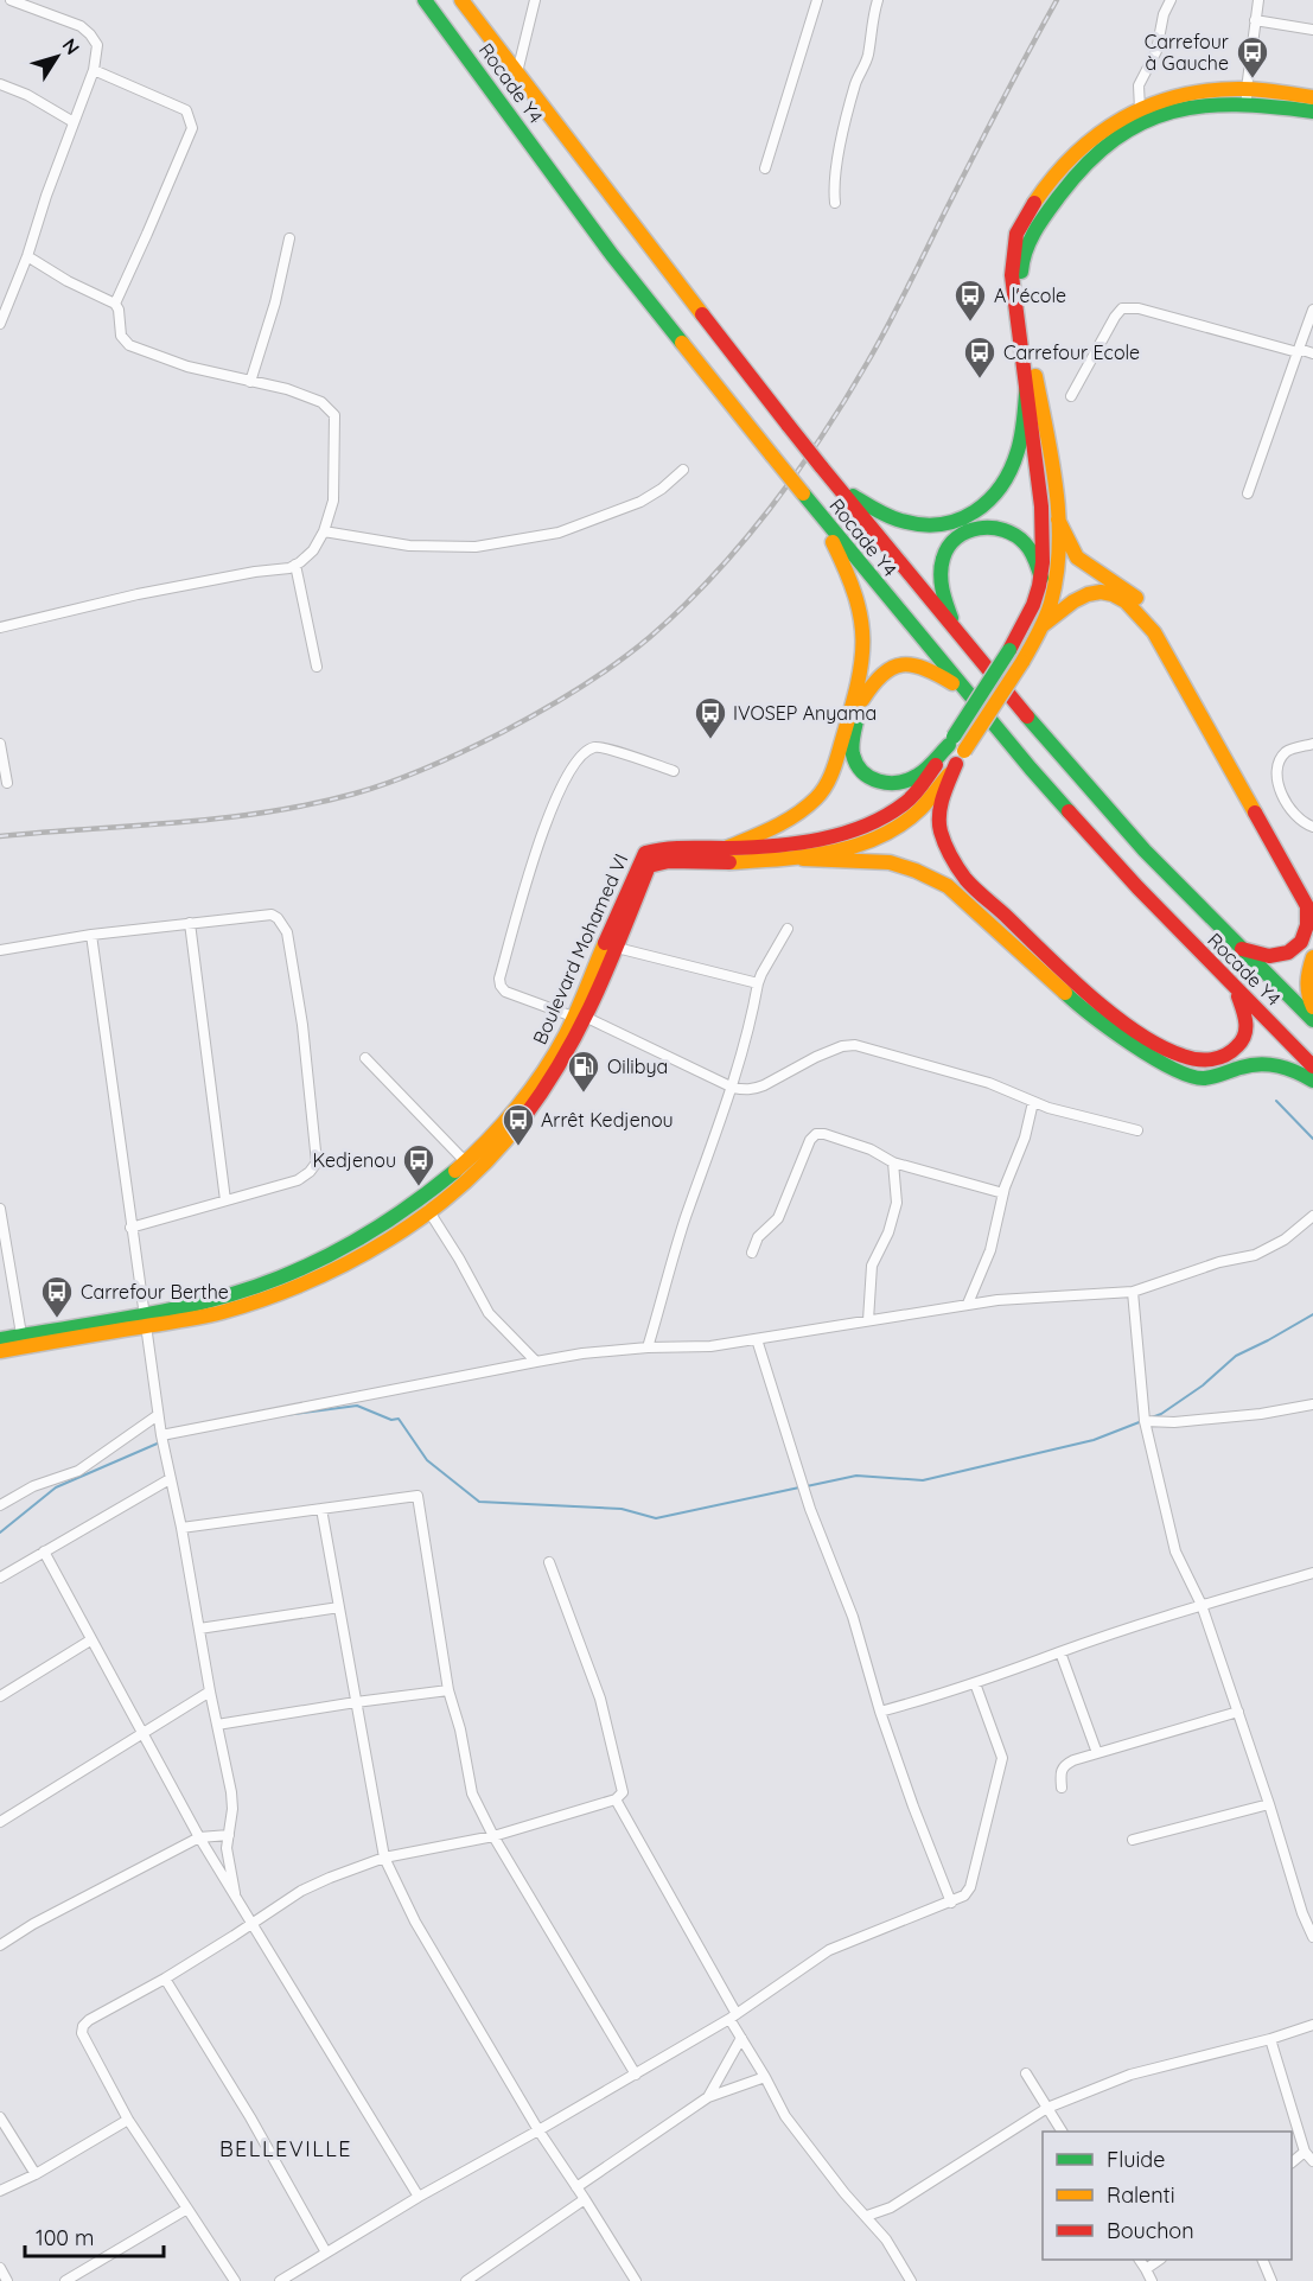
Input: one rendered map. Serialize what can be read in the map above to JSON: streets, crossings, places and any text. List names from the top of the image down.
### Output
{
  "streets": {
    "main road": ["Rocade Y4", "Boulevard Mohamed VI"]
  },
  "districts": ["BELLEVILLE"],
  "places": {
    "bus stop": [
      "Carrefour à Gauche",
      "A l'école",
      "Carrefour Ecole",
      "IVOSEP Anyama",
      "Arrêt Kedjenou",
      "Kedjenou",
      "Carrefour Berthe"
    ],
    "fuel station": ["Oilibya"]
  },
  "legend": ["Fluide", "Ralenti", "Bouchon"],
  "scale_bar": "100 m",
  "north": "top right"
}
